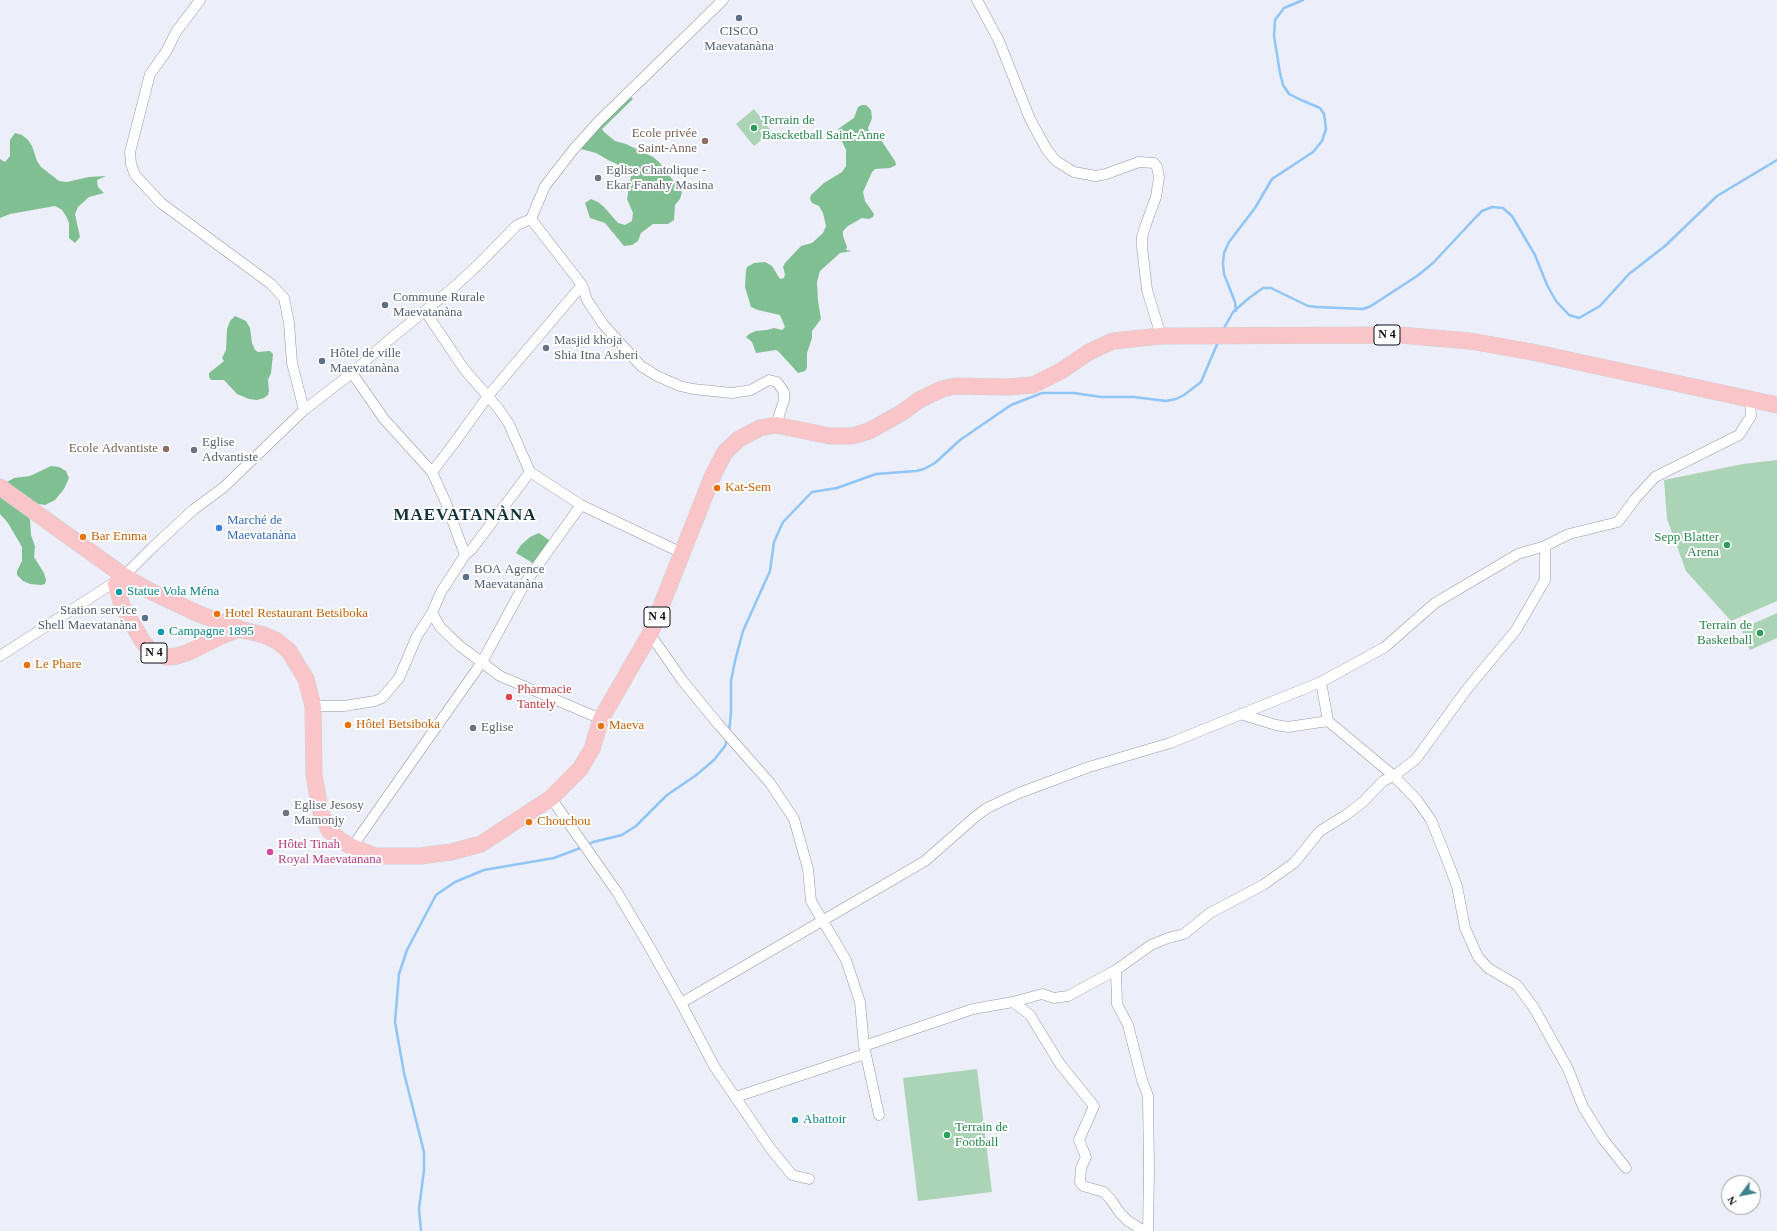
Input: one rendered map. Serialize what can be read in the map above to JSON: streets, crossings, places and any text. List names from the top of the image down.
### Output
{
  "streets": {
    "main road": ["N 4"]
  },
  "districts": ["MAEVATANÀNA"],
  "places": [
    "CISCO Maevatanàna",
    "Terrain de Bascketball Saint-Anne",
    "Ecole privée Saint-Anne",
    "Eglise Chatolique - Ekar Fanahy Masina",
    "Commune Rurale Maevatanàna",
    "Masjid khoja Shia Itna Asheri",
    "Hôtel de ville Maevatanàna",
    "Ecole Advantiste",
    "Eglise Advantiste",
    "Kat-Sem",
    "Marché de Maevatanàna",
    "Bar Emma",
    "Sepp Blatter Arena",
    "BOA Agence Maevatanàna",
    "Statue Vola Ména",
    "Hotel Restaurant Betsiboka",
    "Station service Shell Maevatanàna",
    "Campagne 1895",
    "Terrain de Basketball",
    "Le Phare",
    "Pharmacie Tantely",
    "Hôtel Betsiboka",
    "Maeva",
    "Eglise",
    "Eglise Jesosy Mamonjy",
    "Chouchou",
    "Hôtel Tinah Royal Maevatanana",
    "Abattoir",
    "Terrain de Football"
  ],
  "north": "bottom left"
}
